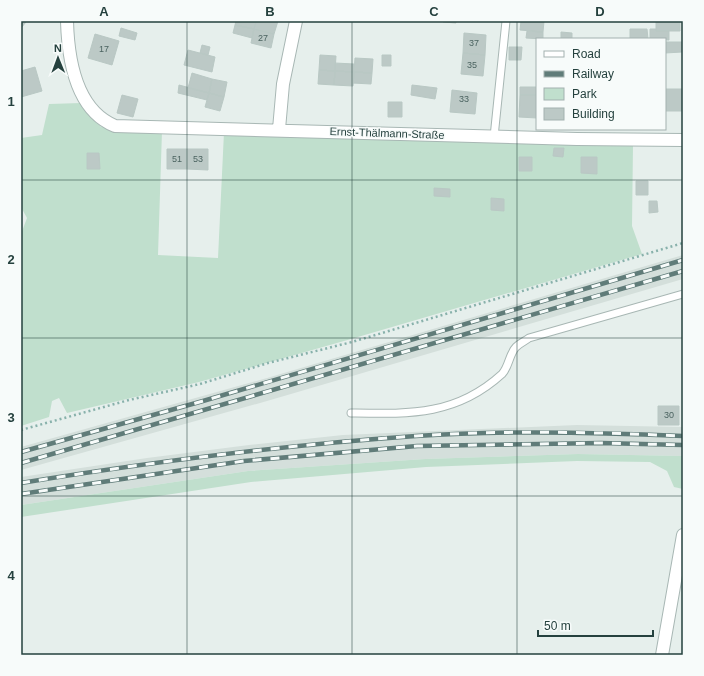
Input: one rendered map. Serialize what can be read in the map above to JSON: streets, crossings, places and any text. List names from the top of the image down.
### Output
{
  "streets": {
    "street": ["Ernst-Thälmann-Straße"]
  },
  "house_numbers": [
    "27",
    "37",
    "17",
    "35",
    "33",
    "51",
    "53",
    "30"
  ],
  "legend": [
    "Road",
    "Railway",
    "Park",
    "Building"
  ],
  "scale_bar": "50 m",
  "north": "top",
  "grid": {
    "columns": [
      "A",
      "B",
      "C",
      "D"
    ],
    "rows": [
      "1",
      "2",
      "3",
      "4"
    ]
  }
}
